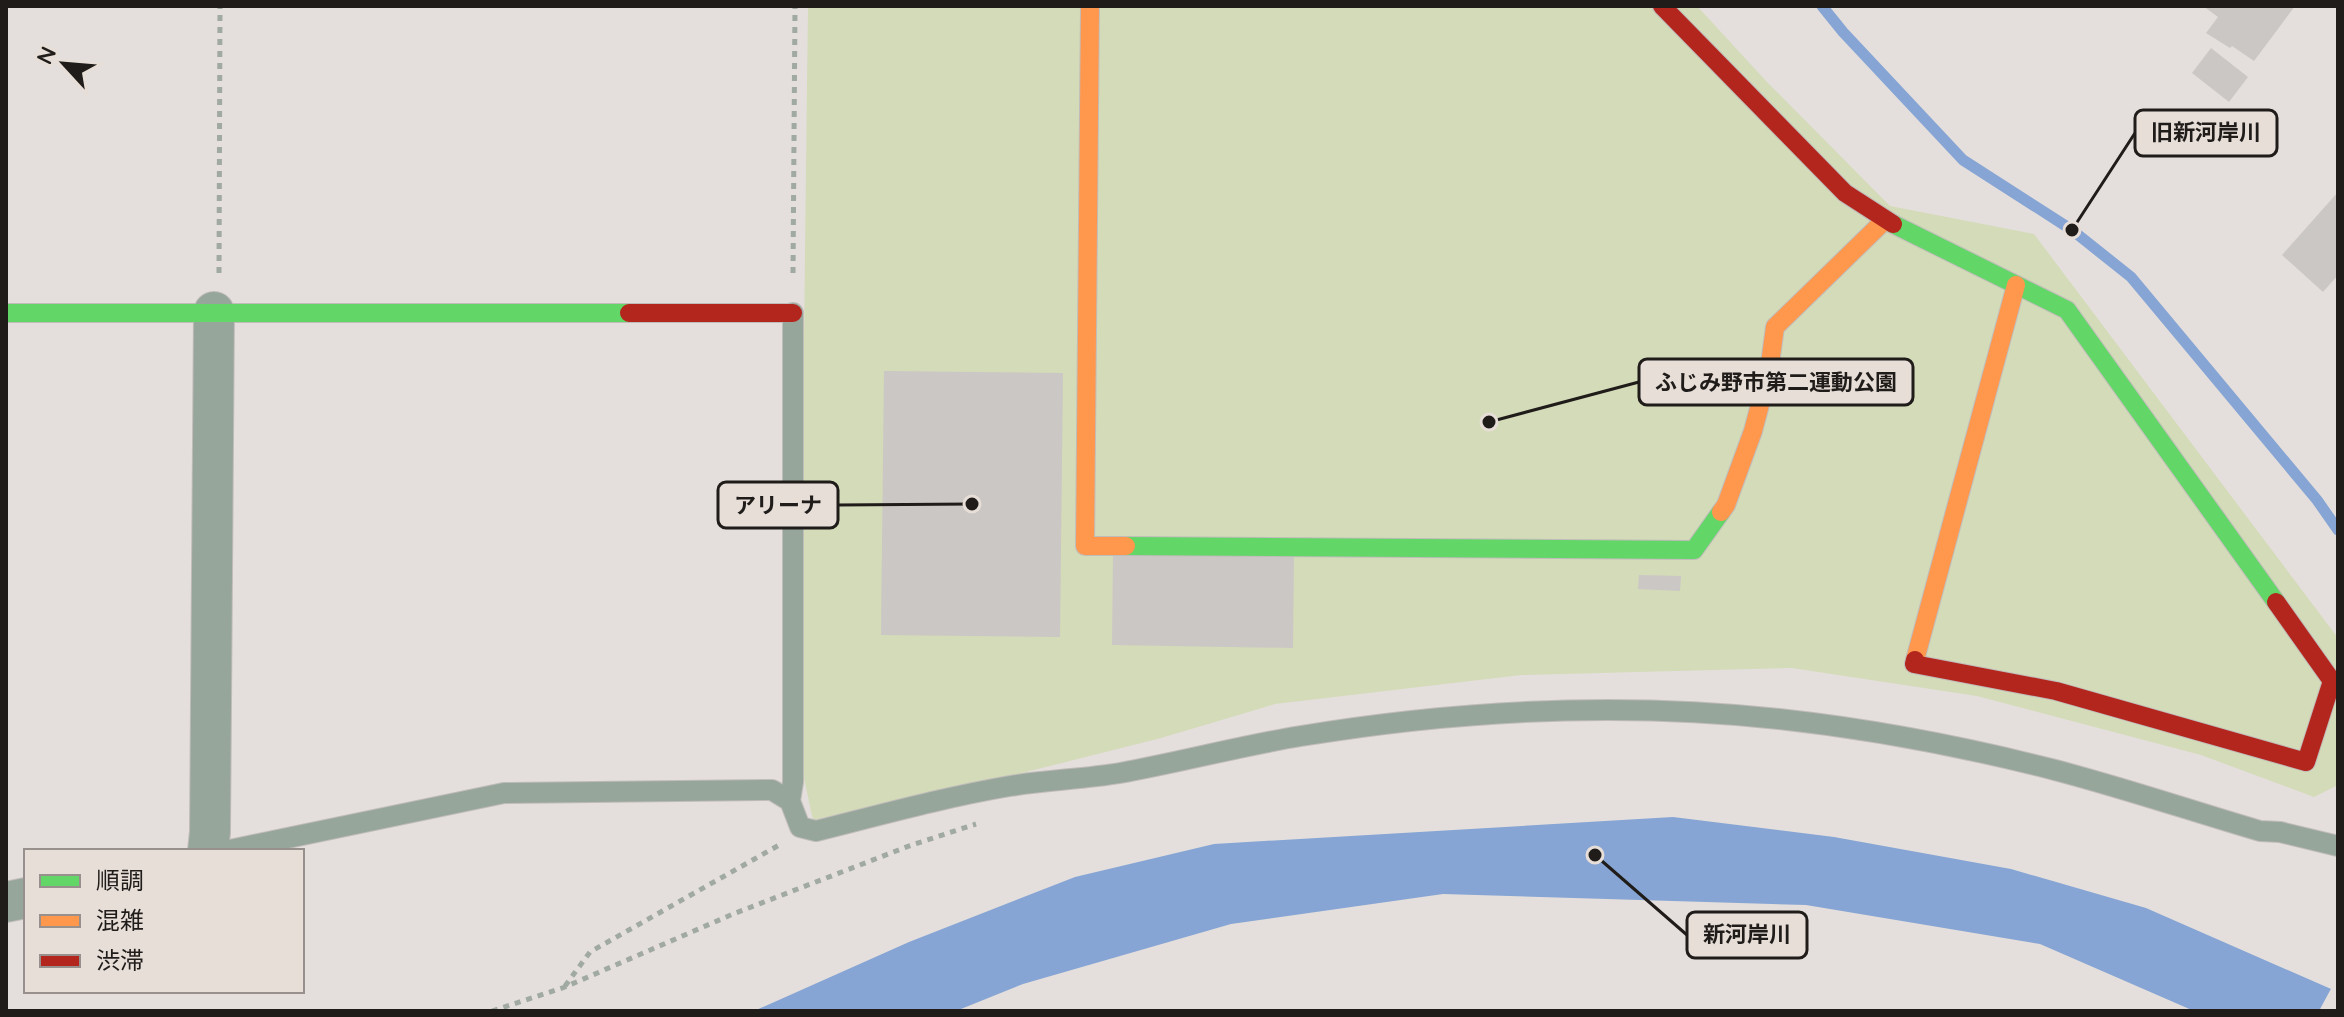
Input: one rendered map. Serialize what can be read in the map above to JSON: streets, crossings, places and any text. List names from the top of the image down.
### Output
{
  "places": [
    "旧新河岸川",
    "ふじみ野市第二運動公園",
    "アリーナ",
    "新河岸川"
  ],
  "legend": ["順調", "混雑", "渋滞"],
  "north": "top left"
}
